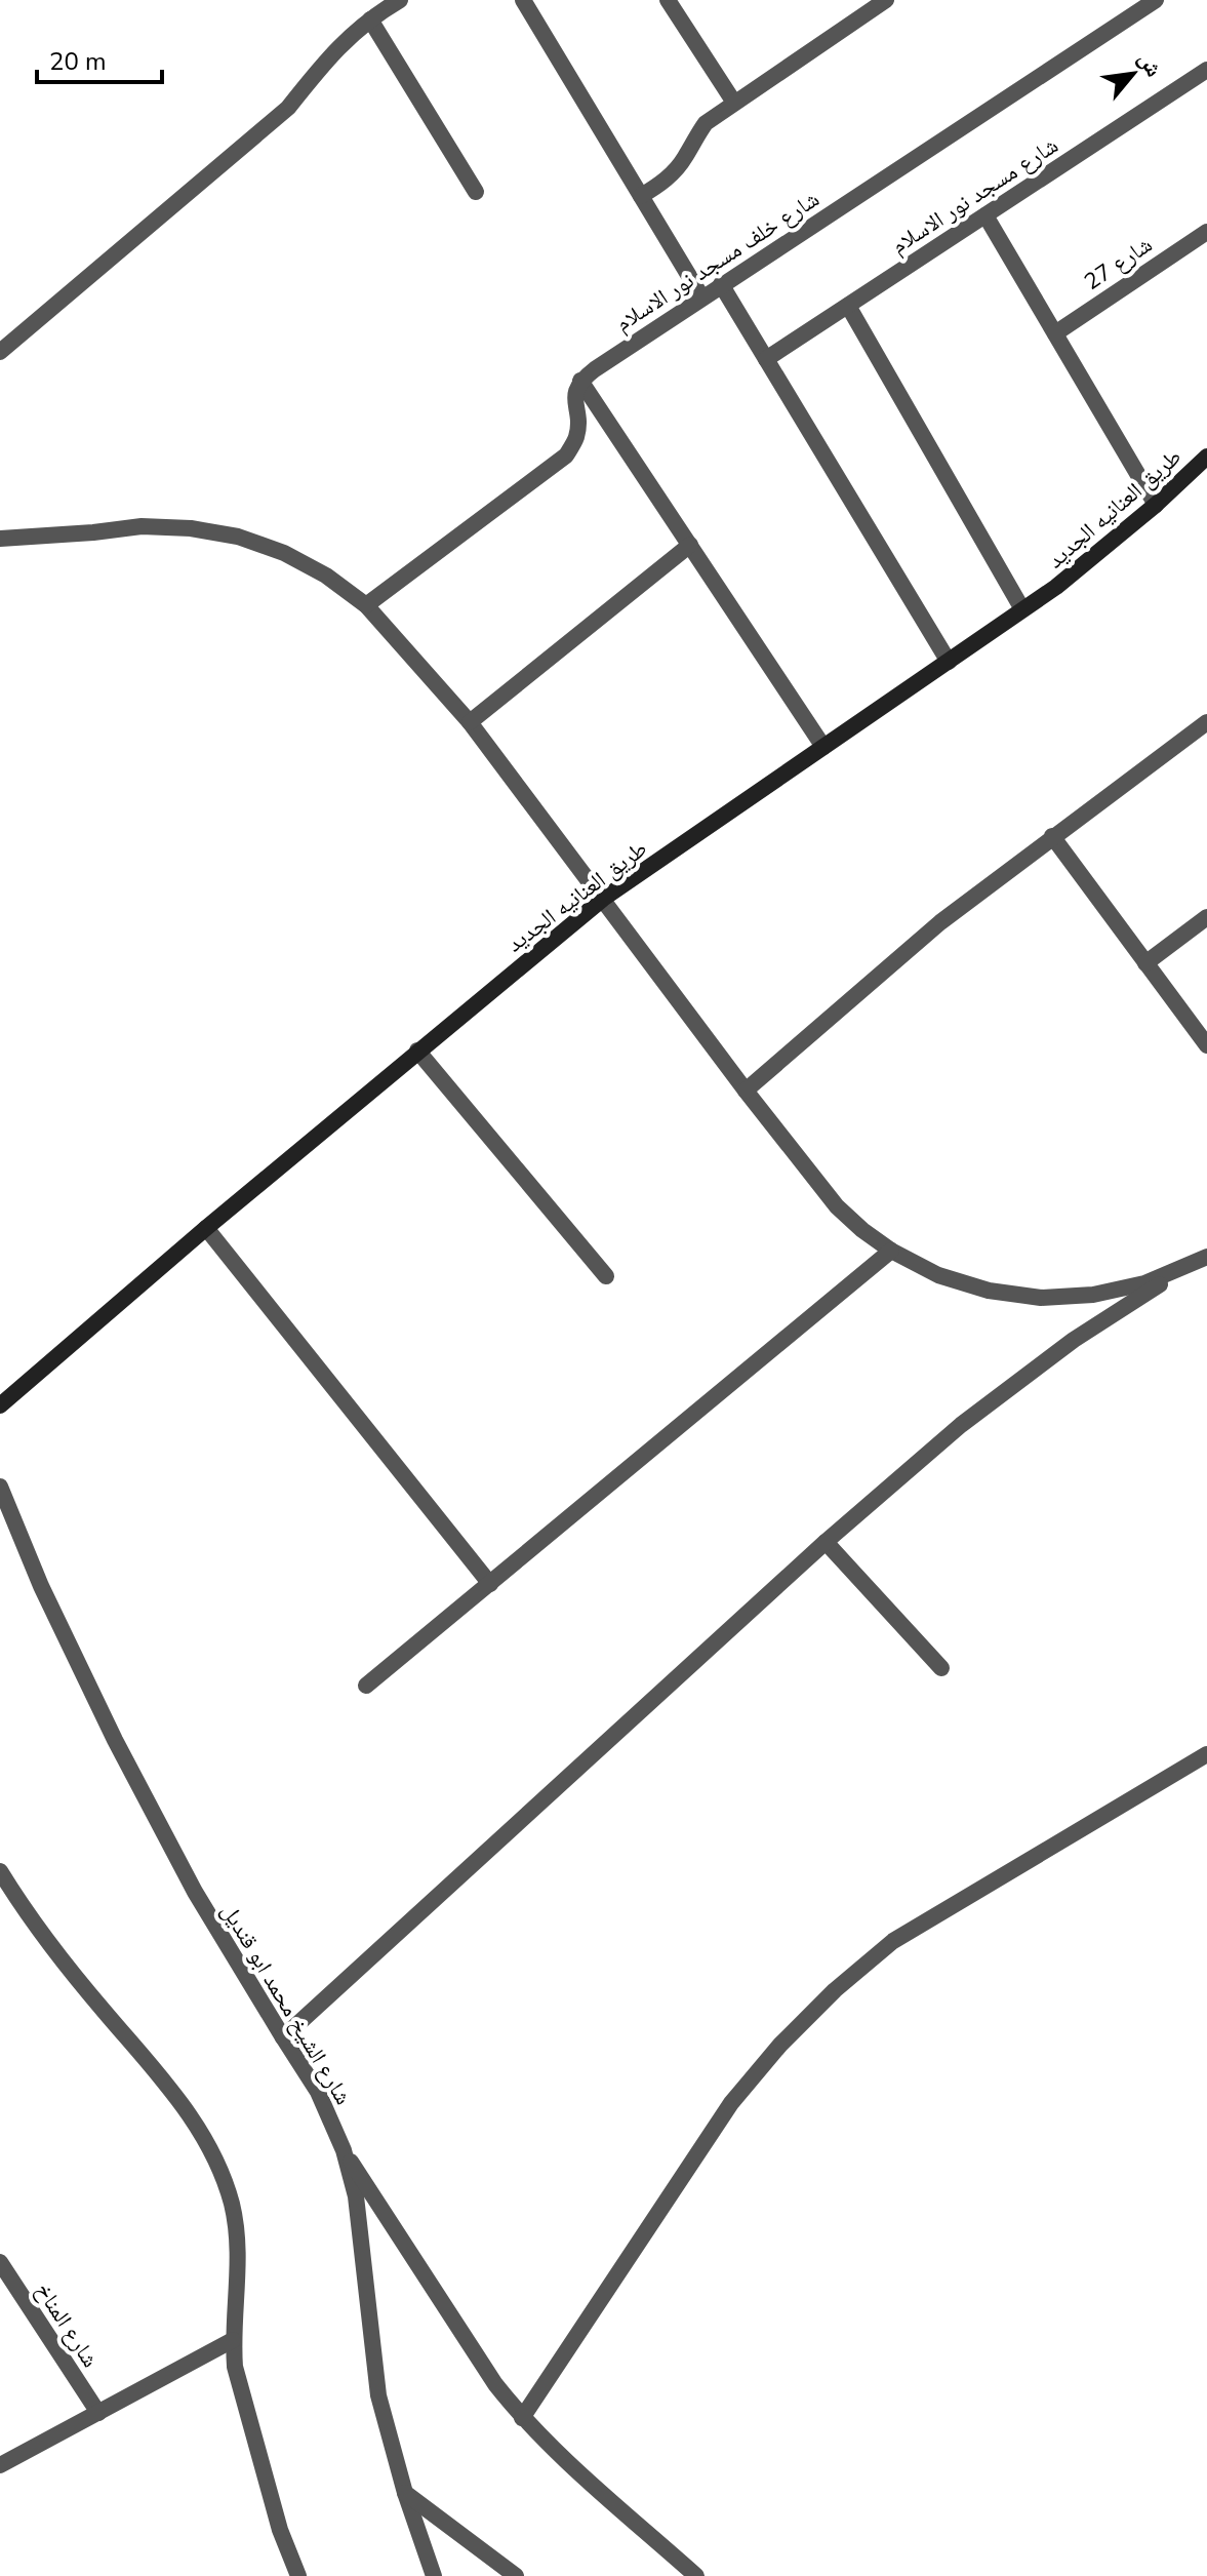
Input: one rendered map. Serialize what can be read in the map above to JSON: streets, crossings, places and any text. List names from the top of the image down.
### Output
{
  "streets": {
    "street": [
      "شارع مسجد نور الاسلام",
      "شارع خلف مسجد نور الاسلام",
      "شارع 27",
      "طريق العنانيه الجديد",
      "شارع الشيخ محمد ابو قنديل",
      "شارع المناخ"
    ]
  },
  "scale_bar": "20 m",
  "north": "top right"
}
